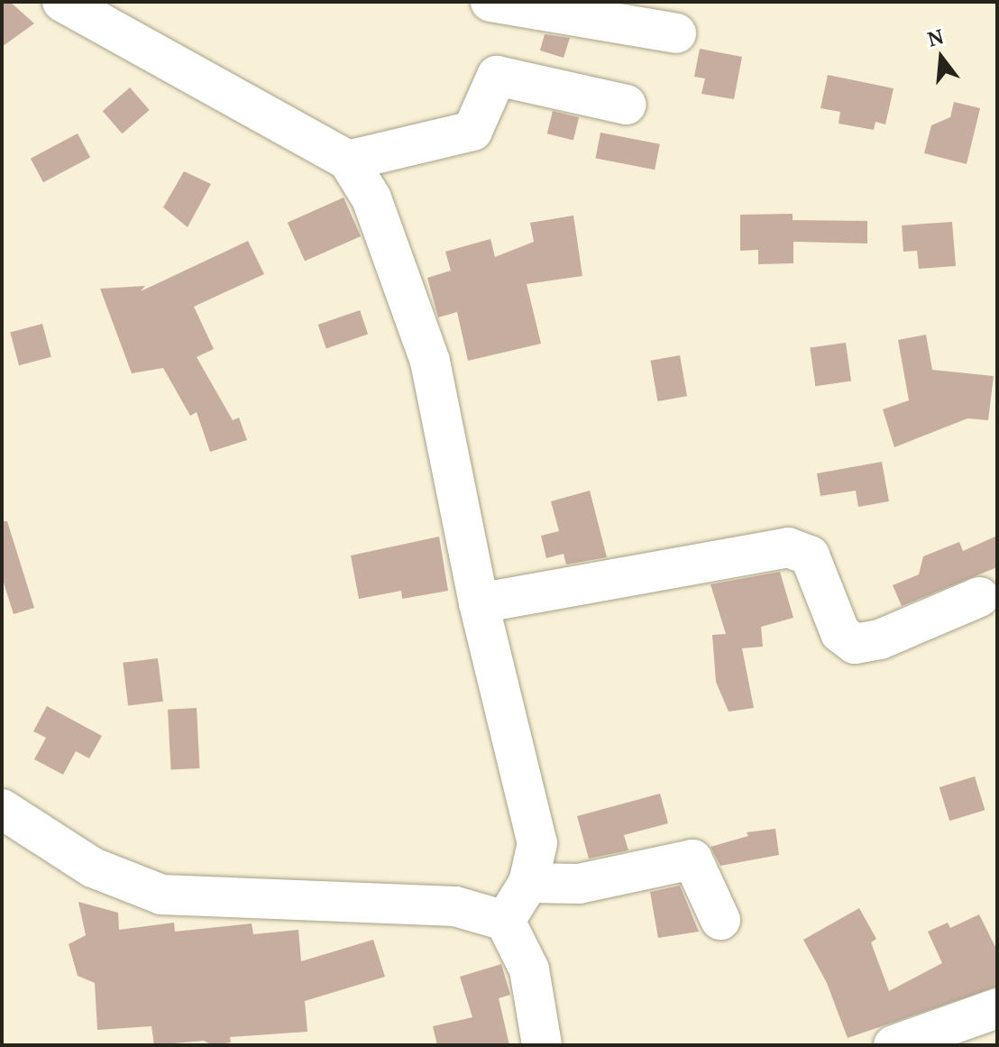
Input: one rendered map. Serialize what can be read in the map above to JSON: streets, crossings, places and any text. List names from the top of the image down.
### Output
{
  "north": "top"
}
